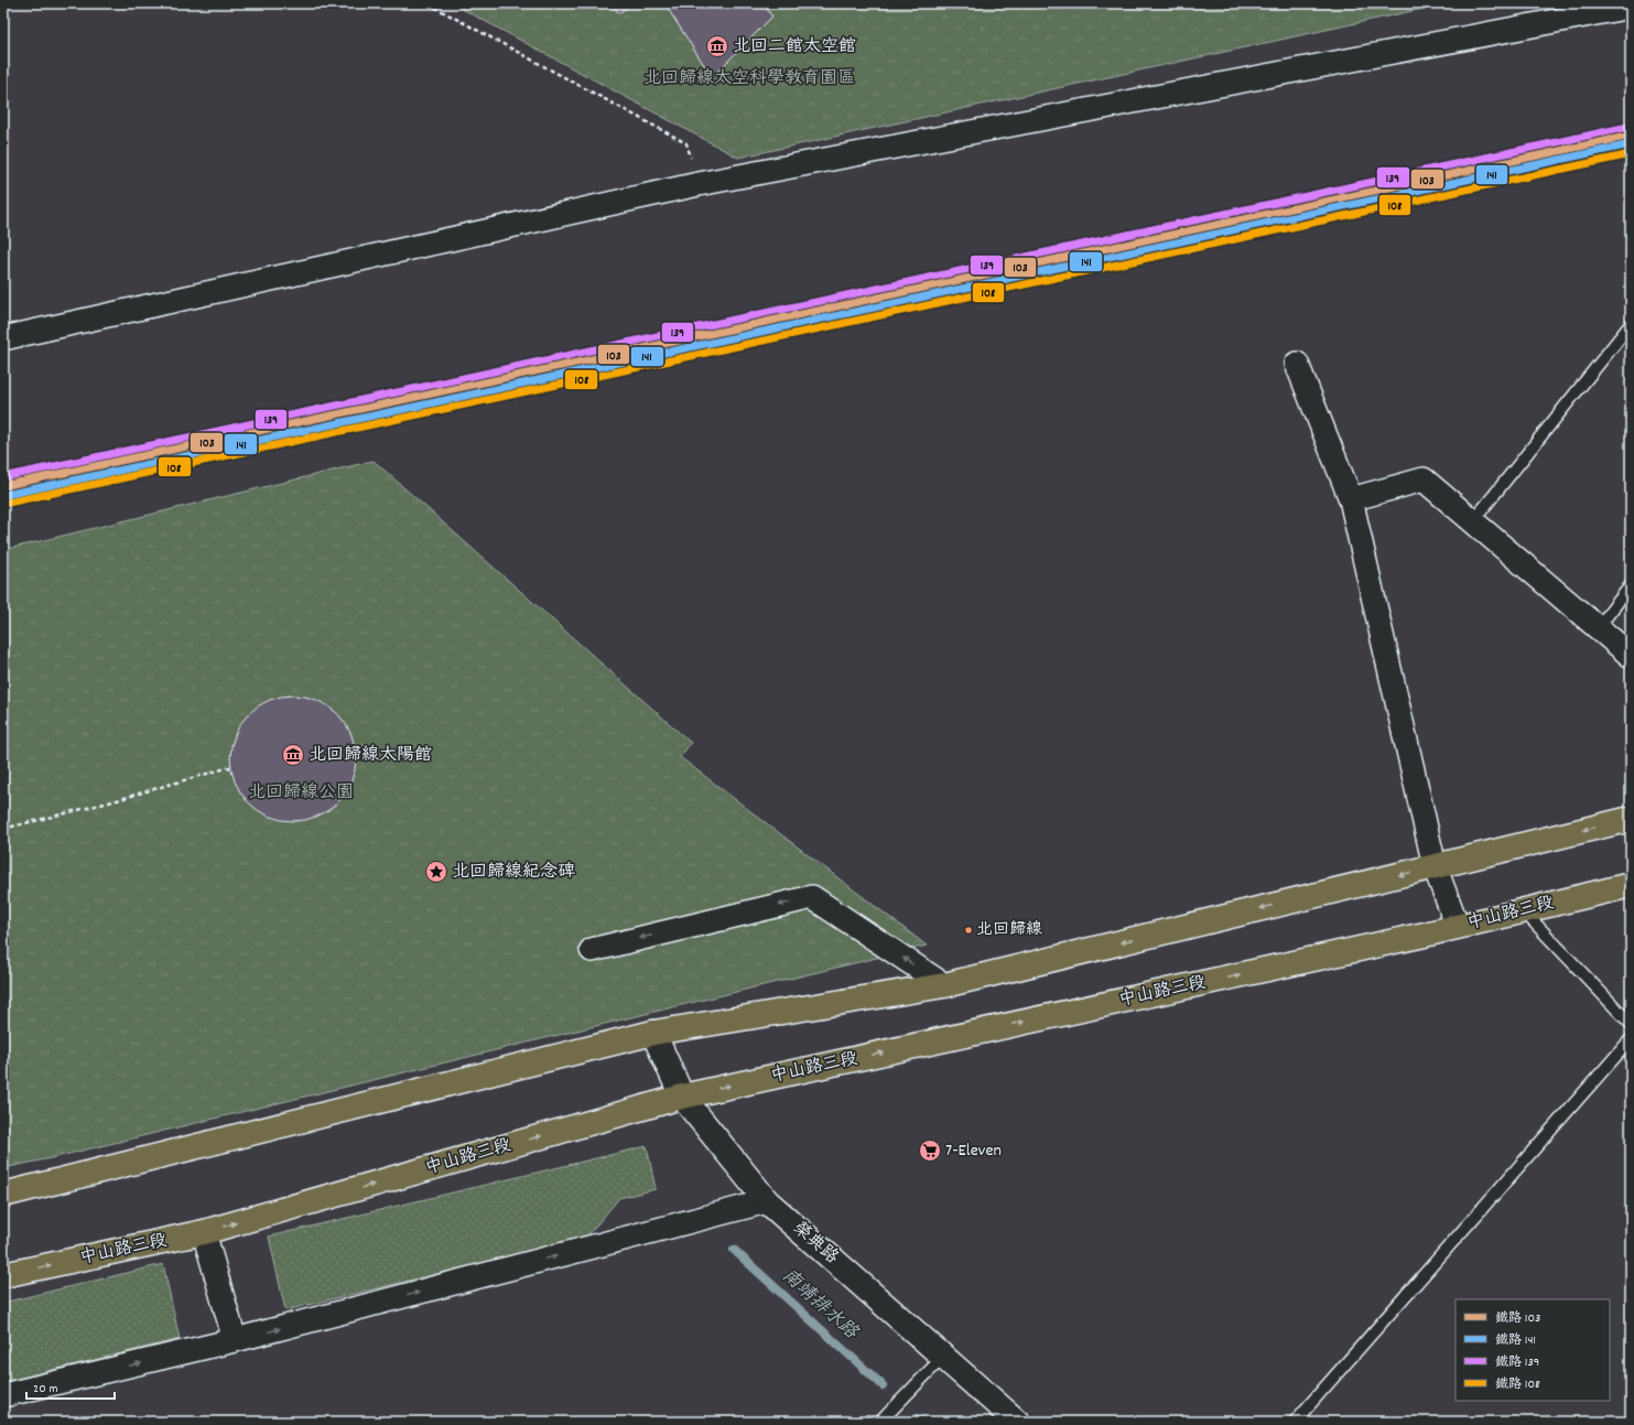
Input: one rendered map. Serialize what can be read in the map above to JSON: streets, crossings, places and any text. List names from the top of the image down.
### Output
{
  "streets": {
    "main road": ["中山路三段"],
    "street": ["榮典路"]
  },
  "crossings": [
    ["中山路三段", "榮典路"]
  ],
  "water": ["南靖排水路"],
  "parks": ["北回歸線太空科學教育園區", "北回歸線公園"],
  "places": {
    "museum": ["北回二館太空館", "北回歸線太陽館"],
    "place": ["北回歸線紀念碑"],
    "other": ["北回歸線"],
    "supermarket": ["7-Eleven"]
  },
  "lines": [
    "rail line 139",
    "rail line 103",
    "rail line 141",
    "rail line 108"
  ],
  "legend": [
    "鐵路 103",
    "鐵路 141",
    "鐵路 139",
    "鐵路 108"
  ],
  "scale_bar": "20 m"
}
